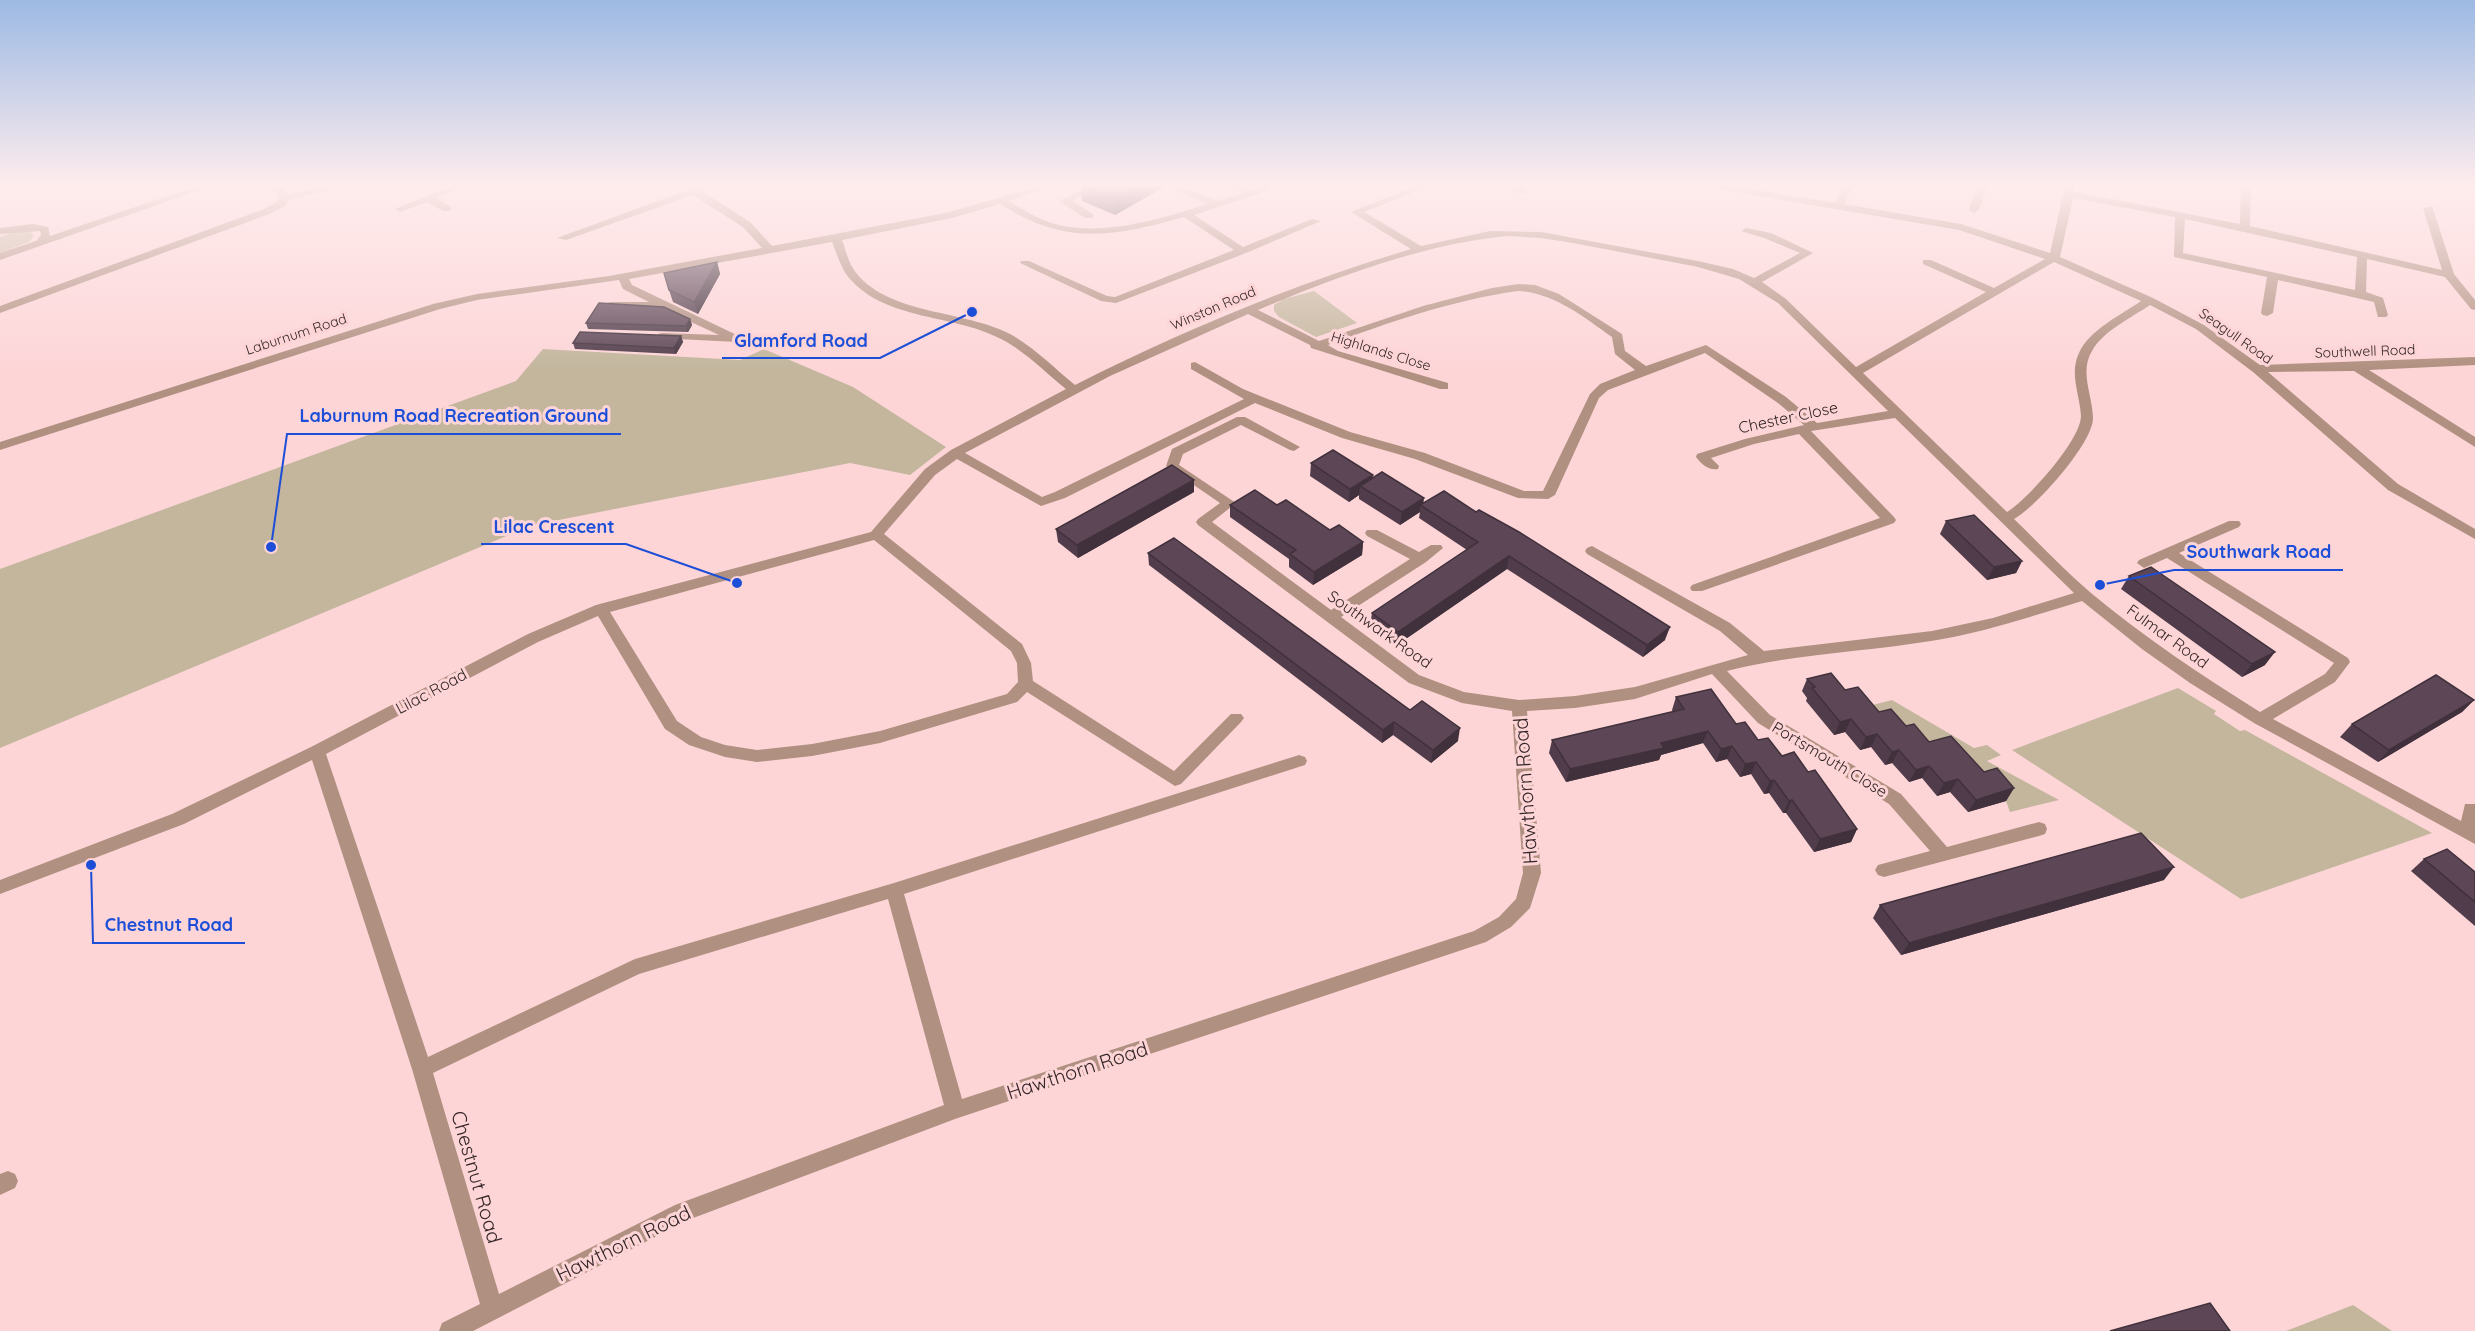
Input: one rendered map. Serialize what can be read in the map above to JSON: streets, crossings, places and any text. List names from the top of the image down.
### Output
{
  "streets": {
    "street": [
      "Winston Road",
      "Laburnum Road",
      "Seagull Road",
      "Highlands Close",
      "Southwell Road",
      "Chester Close",
      "Southwark Road",
      "Fulmar Road",
      "Lilac Road",
      "Portsmouth Close",
      "Hawthorn Road",
      "Chestnut Road"
    ]
  },
  "crossings": [
    ["Winston Road", "Highlands Close"],
    ["Winston Road", "Fulmar Road"],
    ["Winston Road", "Lilac Road"],
    ["Seagull Road", "Southwell Road"],
    ["Chester Close", "Fulmar Road"],
    ["Southwark Road", "Fulmar Road"],
    ["Southwark Road", "Portsmouth Close"],
    ["Southwark Road", "Hawthorn Road"],
    ["Lilac Road", "Chestnut Road"],
    ["Hawthorn Road", "Chestnut Road"]
  ],
  "places": [
    "Glamford Road",
    "Laburnum Road Recreation Ground",
    "Lilac Crescent",
    "Southwark Road",
    "Chestnut Road"
  ]
}
